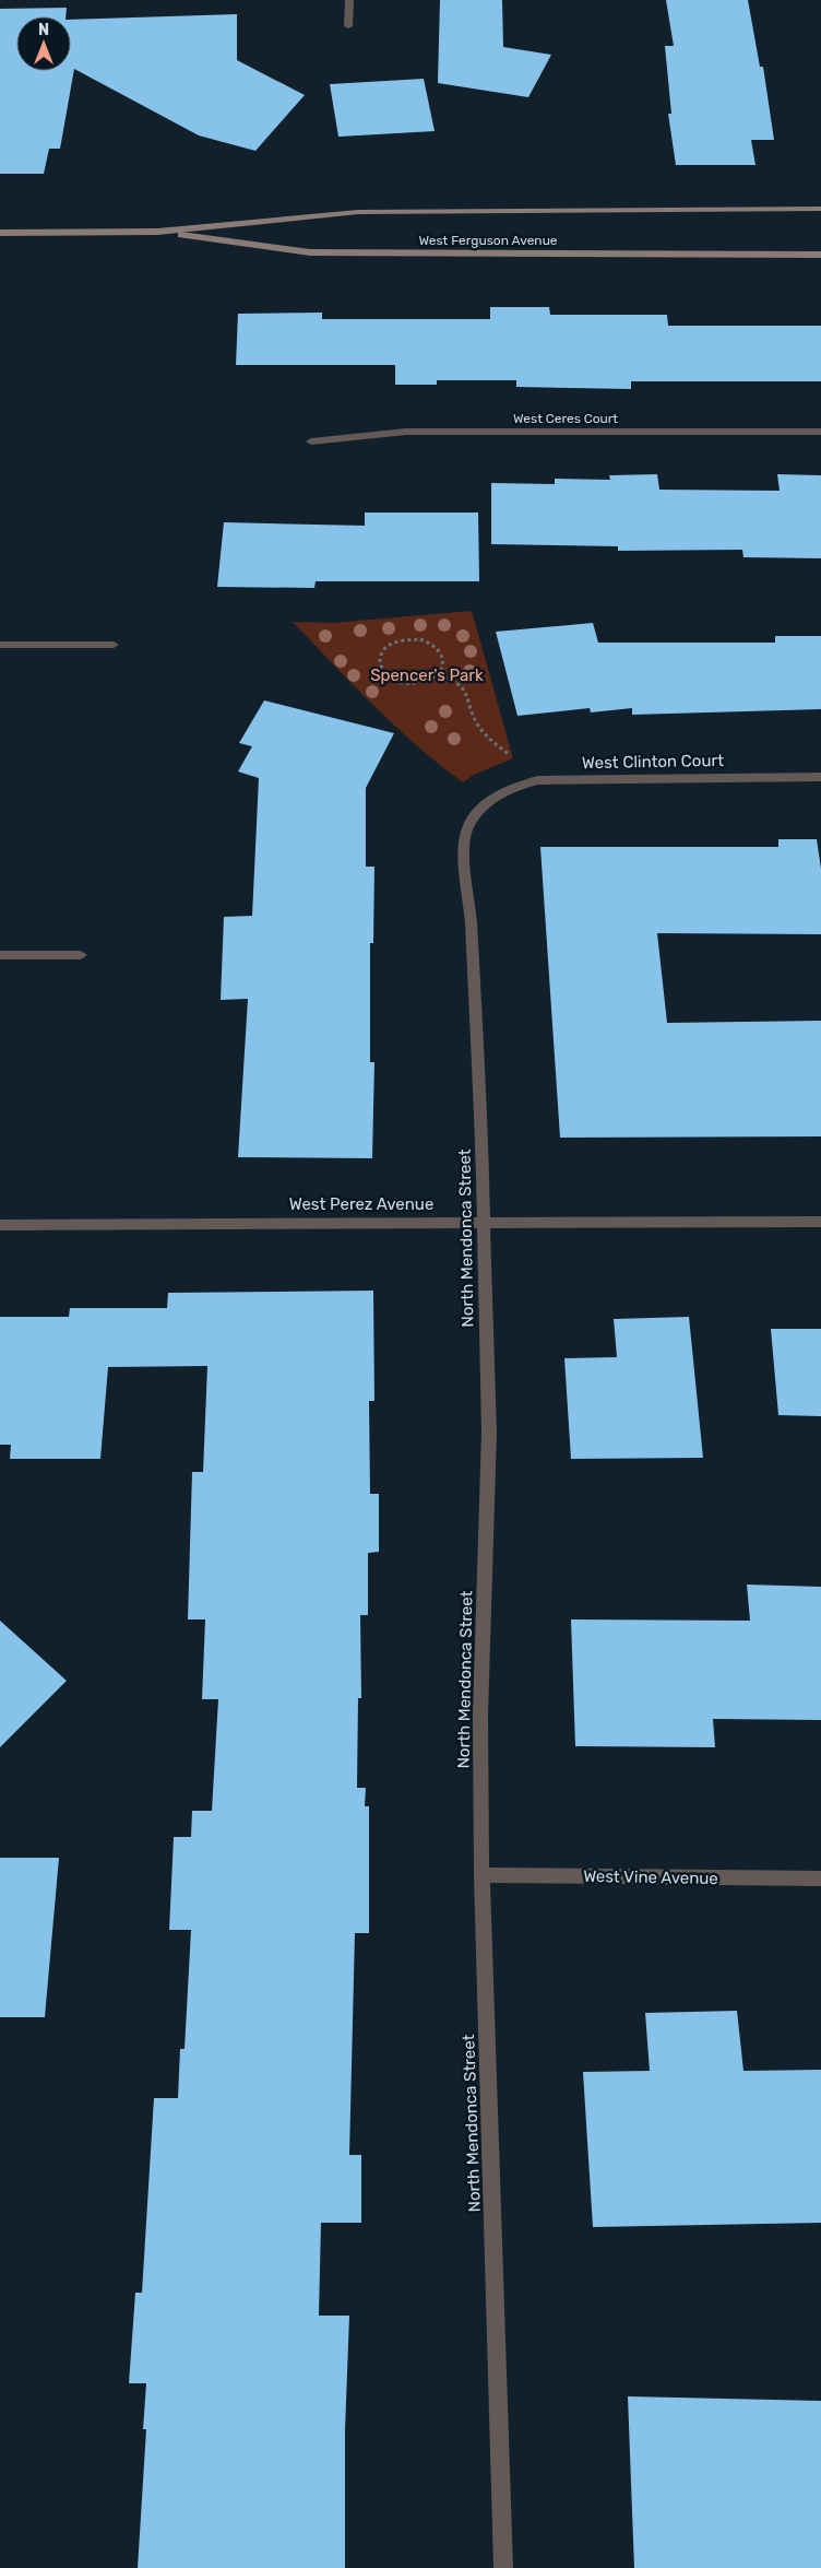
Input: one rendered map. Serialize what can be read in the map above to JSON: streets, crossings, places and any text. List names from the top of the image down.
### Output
{
  "streets": {
    "street": [
      "West Ferguson Avenue",
      "West Ceres Court",
      "West Clinton Court",
      "West Perez Avenue",
      "North Mendonca Street",
      "West Vine Avenue"
    ]
  },
  "crossings": [
    ["West Clinton Court", "North Mendonca Street"],
    ["West Perez Avenue", "North Mendonca Street"],
    ["North Mendonca Street", "West Vine Avenue"]
  ],
  "parks": ["Spencer's Park"],
  "north": "top"
}
